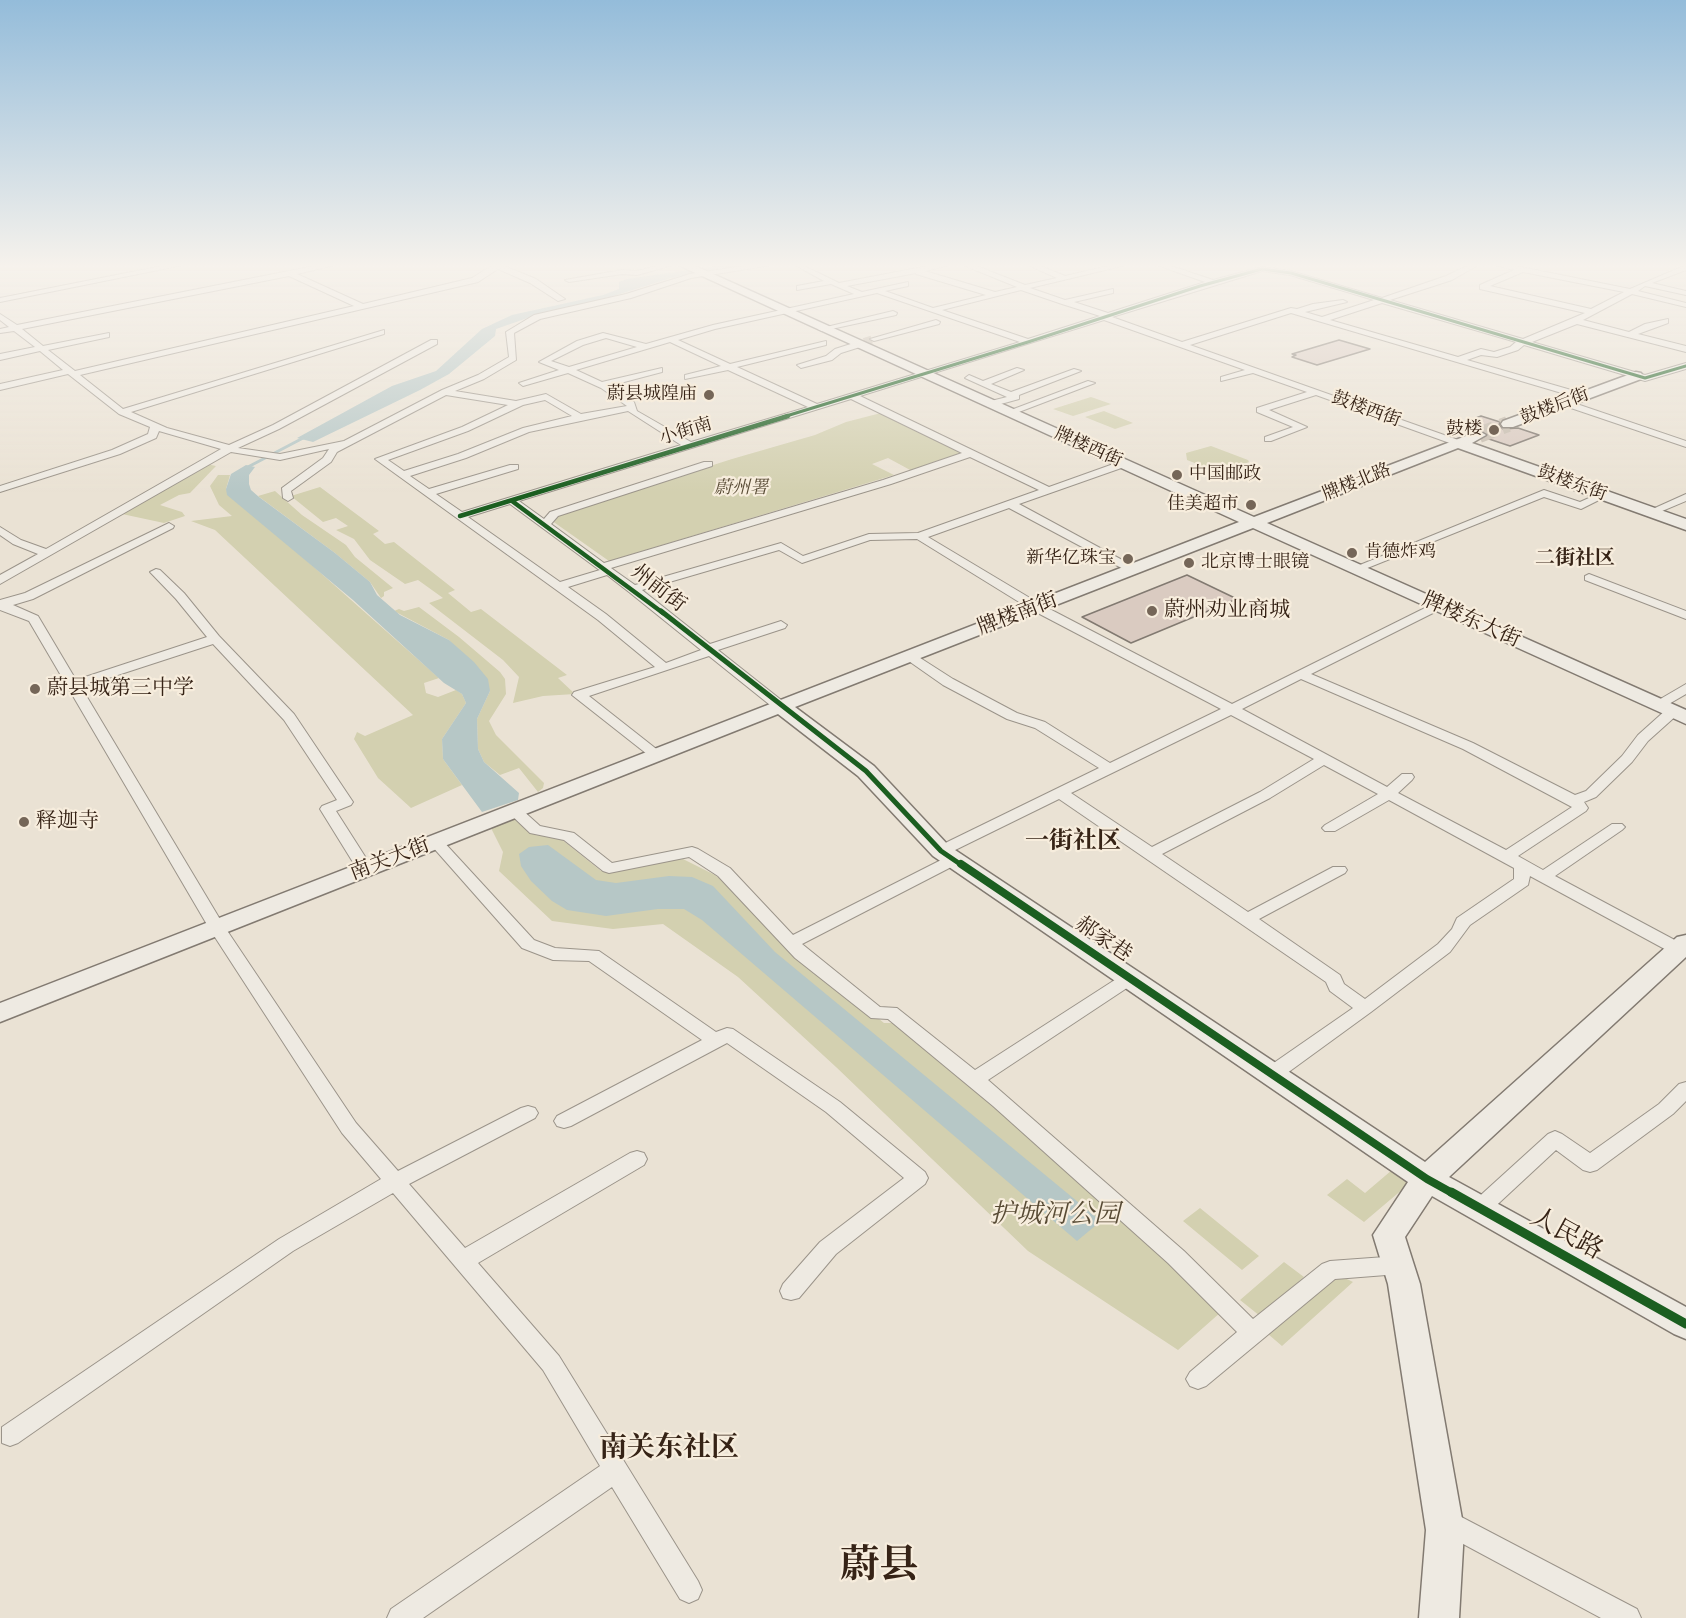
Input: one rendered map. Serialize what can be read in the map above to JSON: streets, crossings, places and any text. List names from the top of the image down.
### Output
{
  "streets": {
    "main road": [
      "鼓楼后街",
      "牌楼西街",
      "牌楼北路",
      "鼓楼东街",
      "牌楼南街",
      "牌楼东大街",
      "南关大街",
      "郝家巷",
      "人民路"
    ],
    "street": ["鼓楼西街", "小街南", "州前街"]
  },
  "crossings": [
    ["鼓楼西街", "牌楼北路"],
    ["鼓楼西街", "鼓楼东街"],
    ["小街南", "牌楼西街"],
    ["小街南", "州前街"],
    ["牌楼西街", "牌楼北路"],
    ["牌楼西街", "牌楼南街"],
    ["牌楼西街", "牌楼东大街"],
    ["牌楼北路", "鼓楼东街"],
    ["牌楼北路", "牌楼南街"],
    ["牌楼北路", "牌楼东大街"],
    ["州前街", "牌楼南街"],
    ["州前街", "南关大街"],
    ["州前街", "郝家巷"],
    ["牌楼南街", "牌楼东大街"],
    ["牌楼南街", "南关大街"],
    ["牌楼南街", "郝家巷"],
    ["南关大街", "郝家巷"],
    ["郝家巷", "人民路"]
  ],
  "districts": [
    "二街社区",
    "一街社区",
    "南关东社区",
    "蔚县"
  ],
  "parks": ["蔚州署", "护城河公园"],
  "places": [
    "蔚县城隍庙",
    "鼓楼",
    "中国邮政",
    "佳美超市",
    "肯德炸鸡",
    "新华亿珠宝",
    "北京博士眼镜",
    "蔚州劝业商城",
    "蔚县城第三中学",
    "释迦寺"
  ]
}
